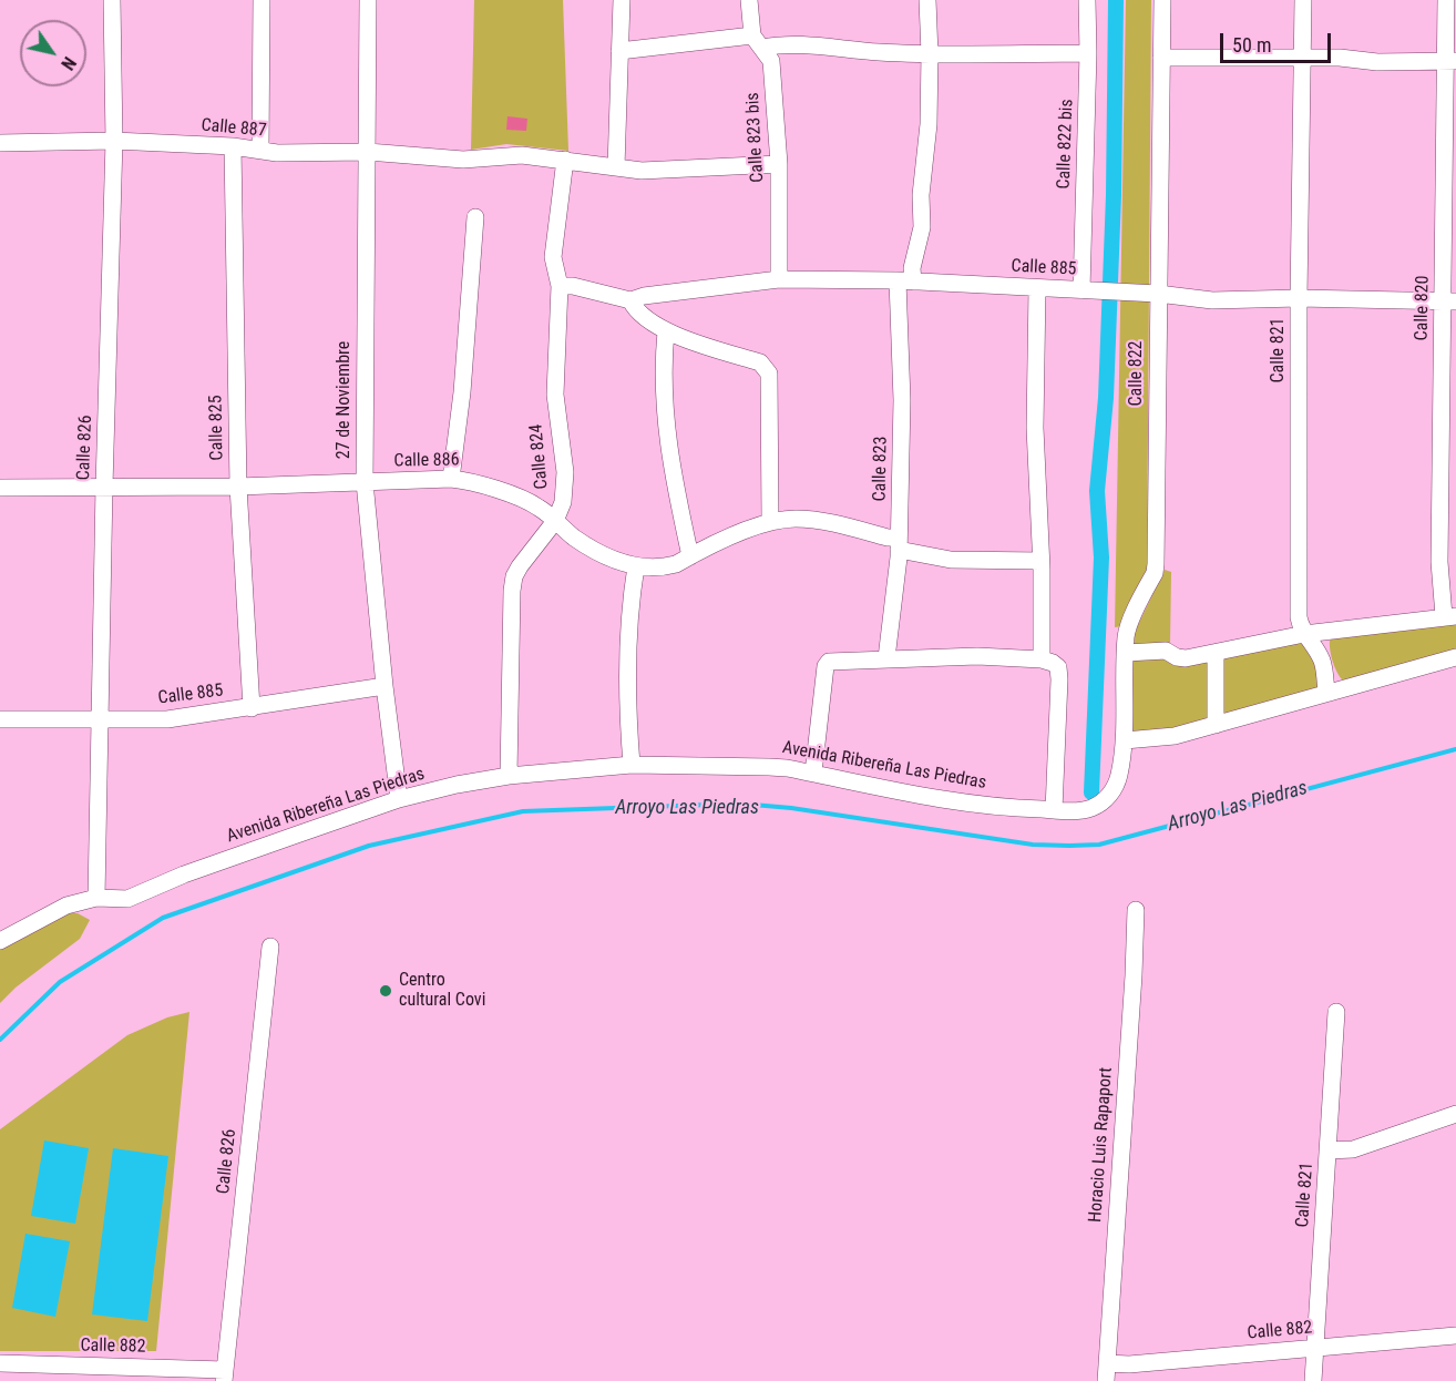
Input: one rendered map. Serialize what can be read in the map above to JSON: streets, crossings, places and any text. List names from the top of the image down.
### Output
{
  "streets": {
    "street": [
      "Calle 887",
      "Calle 823 bis",
      "Calle 822 bis",
      "Calle 885",
      "Calle 820",
      "Calle 821",
      "Calle 822",
      "27 de Noviembre",
      "Calle 825",
      "Calle 826",
      "Calle 824",
      "Calle 886",
      "Calle 823",
      "Avenida Ribereña Las Piedras",
      "Horacio Luis Rapaport",
      "Calle 882"
    ]
  },
  "crossings": [
    ["Calle 887", "Calle 823 bis"],
    ["Calle 887", "27 de Noviembre"],
    ["Calle 887", "Calle 825"],
    ["Calle 887", "Calle 826"],
    ["Calle 887", "Calle 824"],
    ["Calle 823 bis", "Calle 885"],
    ["Calle 822 bis", "Calle 885"],
    ["Calle 885", "Calle 820"],
    ["Calle 885", "Calle 821"],
    ["Calle 885", "Calle 822"],
    ["Calle 885", "27 de Noviembre"],
    ["Calle 885", "Calle 825"],
    ["Calle 885", "Calle 826"],
    ["Calle 885", "Calle 823"],
    ["Calle 821", "Calle 882"],
    ["Calle 822", "Avenida Ribereña Las Piedras"],
    ["27 de Noviembre", "Calle 886"],
    ["27 de Noviembre", "Avenida Ribereña Las Piedras"],
    ["Calle 825", "Calle 886"],
    ["Calle 826", "Calle 886"],
    ["Calle 826", "Avenida Ribereña Las Piedras"],
    ["Calle 826", "Calle 882"],
    ["Calle 824", "Calle 886"],
    ["Calle 824", "Avenida Ribereña Las Piedras"],
    ["Calle 886", "Calle 823"],
    ["Horacio Luis Rapaport", "Calle 882"]
  ],
  "water": ["Arroyo Las Piedras"],
  "places": ["Centro cultural Covi"],
  "scale_bar": "50 m",
  "north": "bottom right"
}
